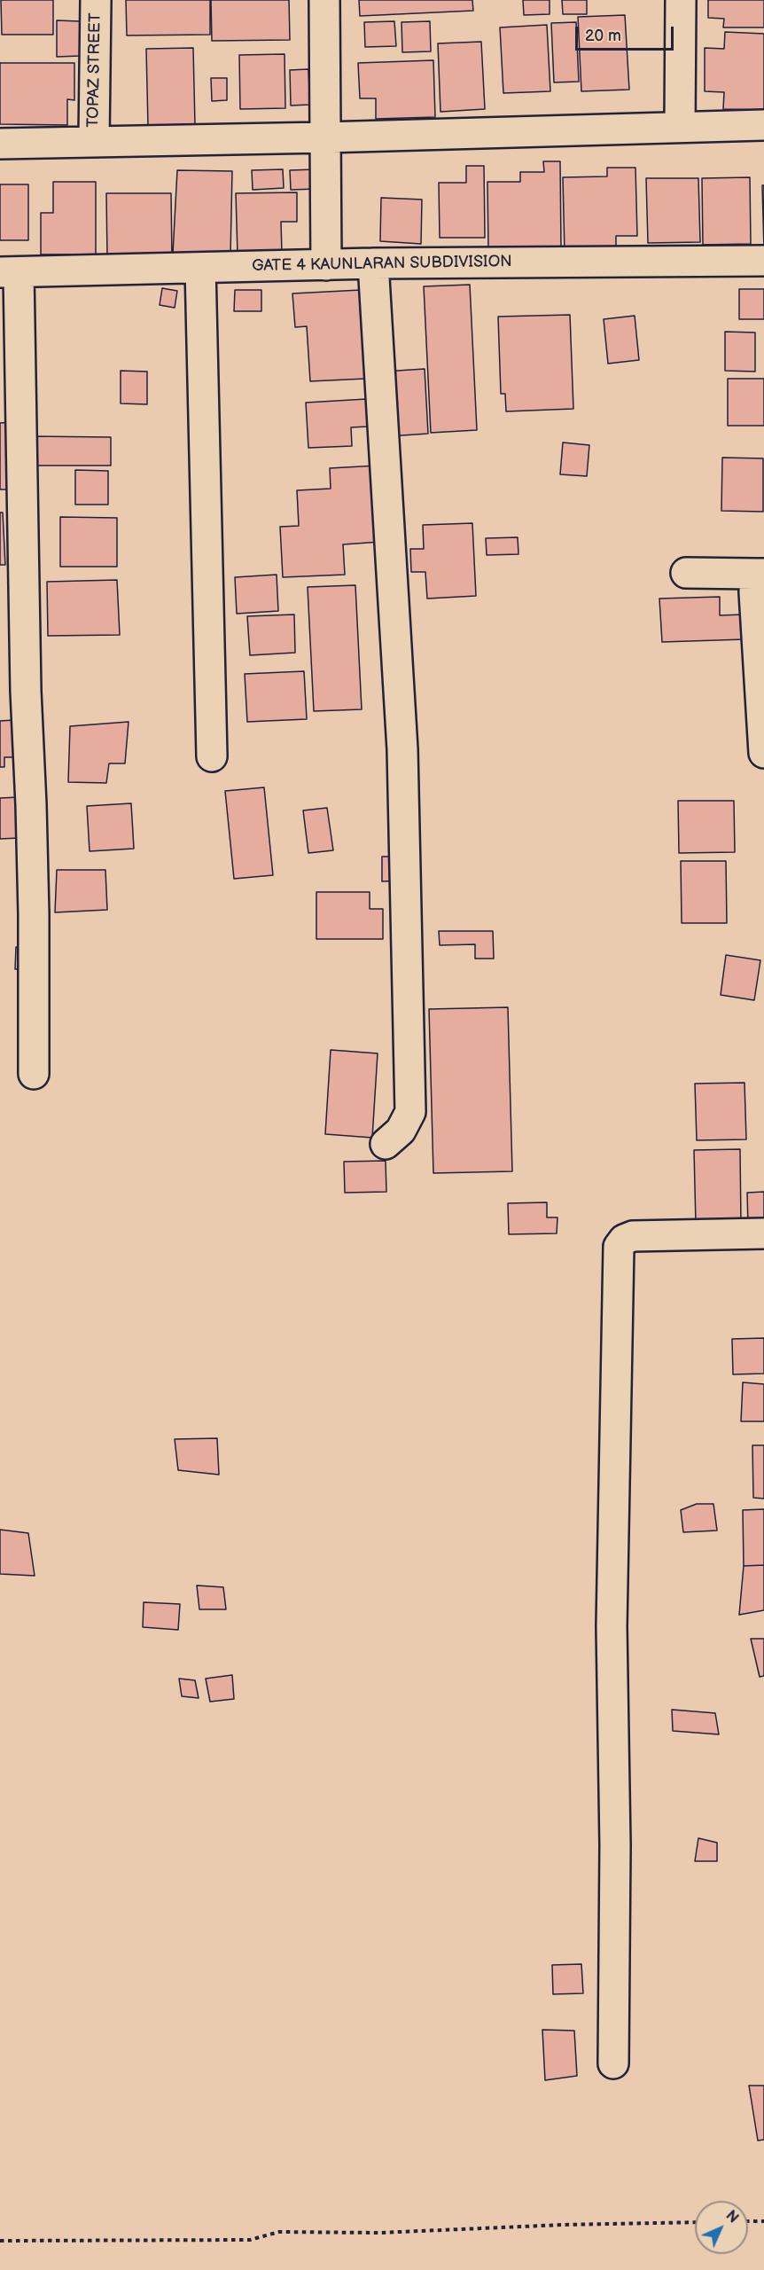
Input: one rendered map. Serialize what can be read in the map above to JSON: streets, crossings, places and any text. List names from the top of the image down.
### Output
{
  "streets": {
    "street": ["TOPAZ STREET", "GATE 4 KAUNLARAN SUBDIVISION"]
  },
  "scale_bar": "20 m",
  "north": "top right"
}
